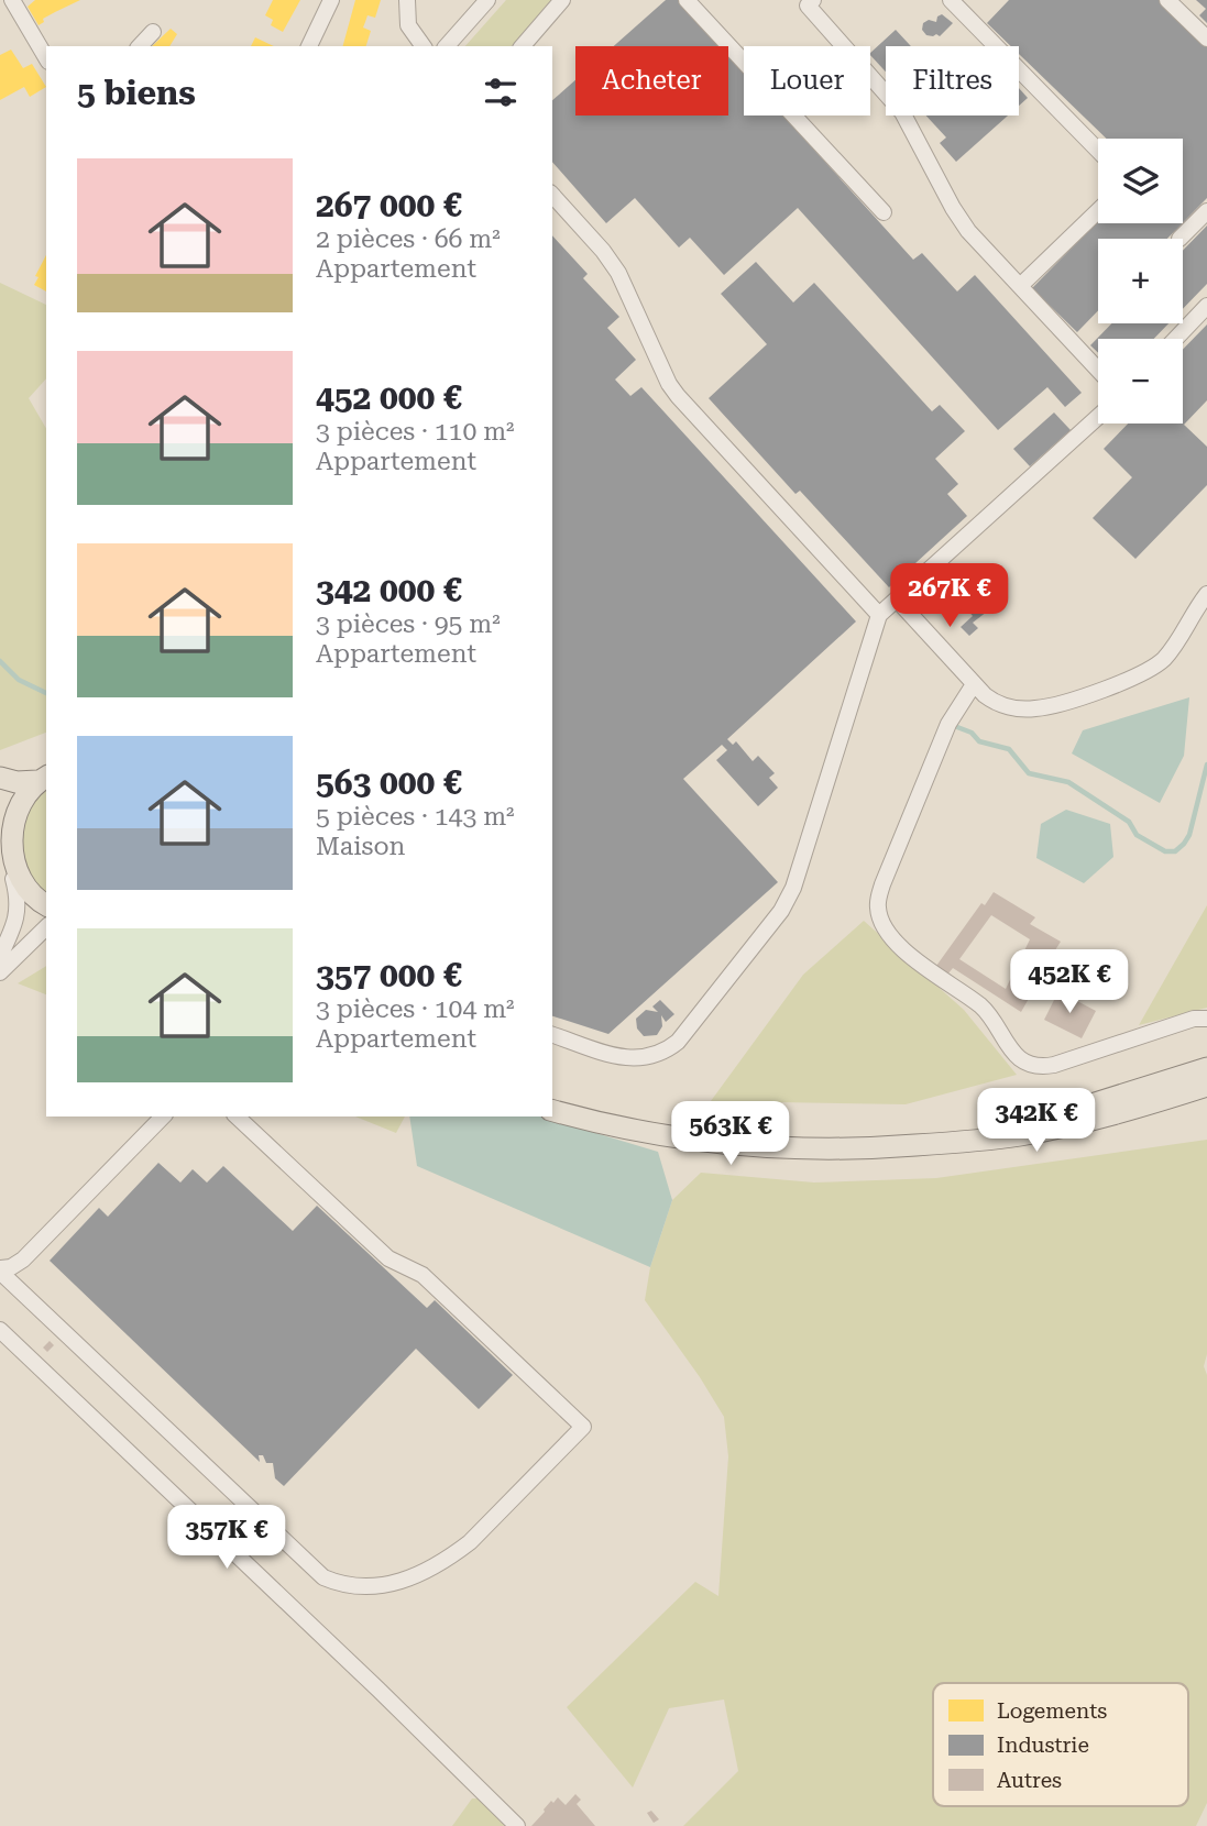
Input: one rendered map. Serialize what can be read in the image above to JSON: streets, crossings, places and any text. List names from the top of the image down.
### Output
{
  "legend": ["Logements", "Industrie", "Autres"],
  "page": {
    "chip": ["Acheter", "Louer", "Filtres"],
    "heading": "5 biens",
    "map_buttons": ["+", "−"],
    "list": [
      {
        "name": "267 000 €",
        "note": "2 pièces · 66 m² · Appartement"
      },
      {
        "name": "452 000 €",
        "note": "3 pièces · 110 m² · Appartement"
      },
      {
        "name": "342 000 €",
        "note": "3 pièces · 95 m² · Appartement"
      },
      {
        "name": "563 000 €",
        "note": "5 pièces · 143 m² · Maison"
      },
      {
        "name": "357 000 €",
        "note": "3 pièces · 104 m² · Appartement"
      }
    ],
    "price": [
      "267K €",
      "452K €",
      "342K €",
      "563K €",
      "357K €"
    ]
  }
}
